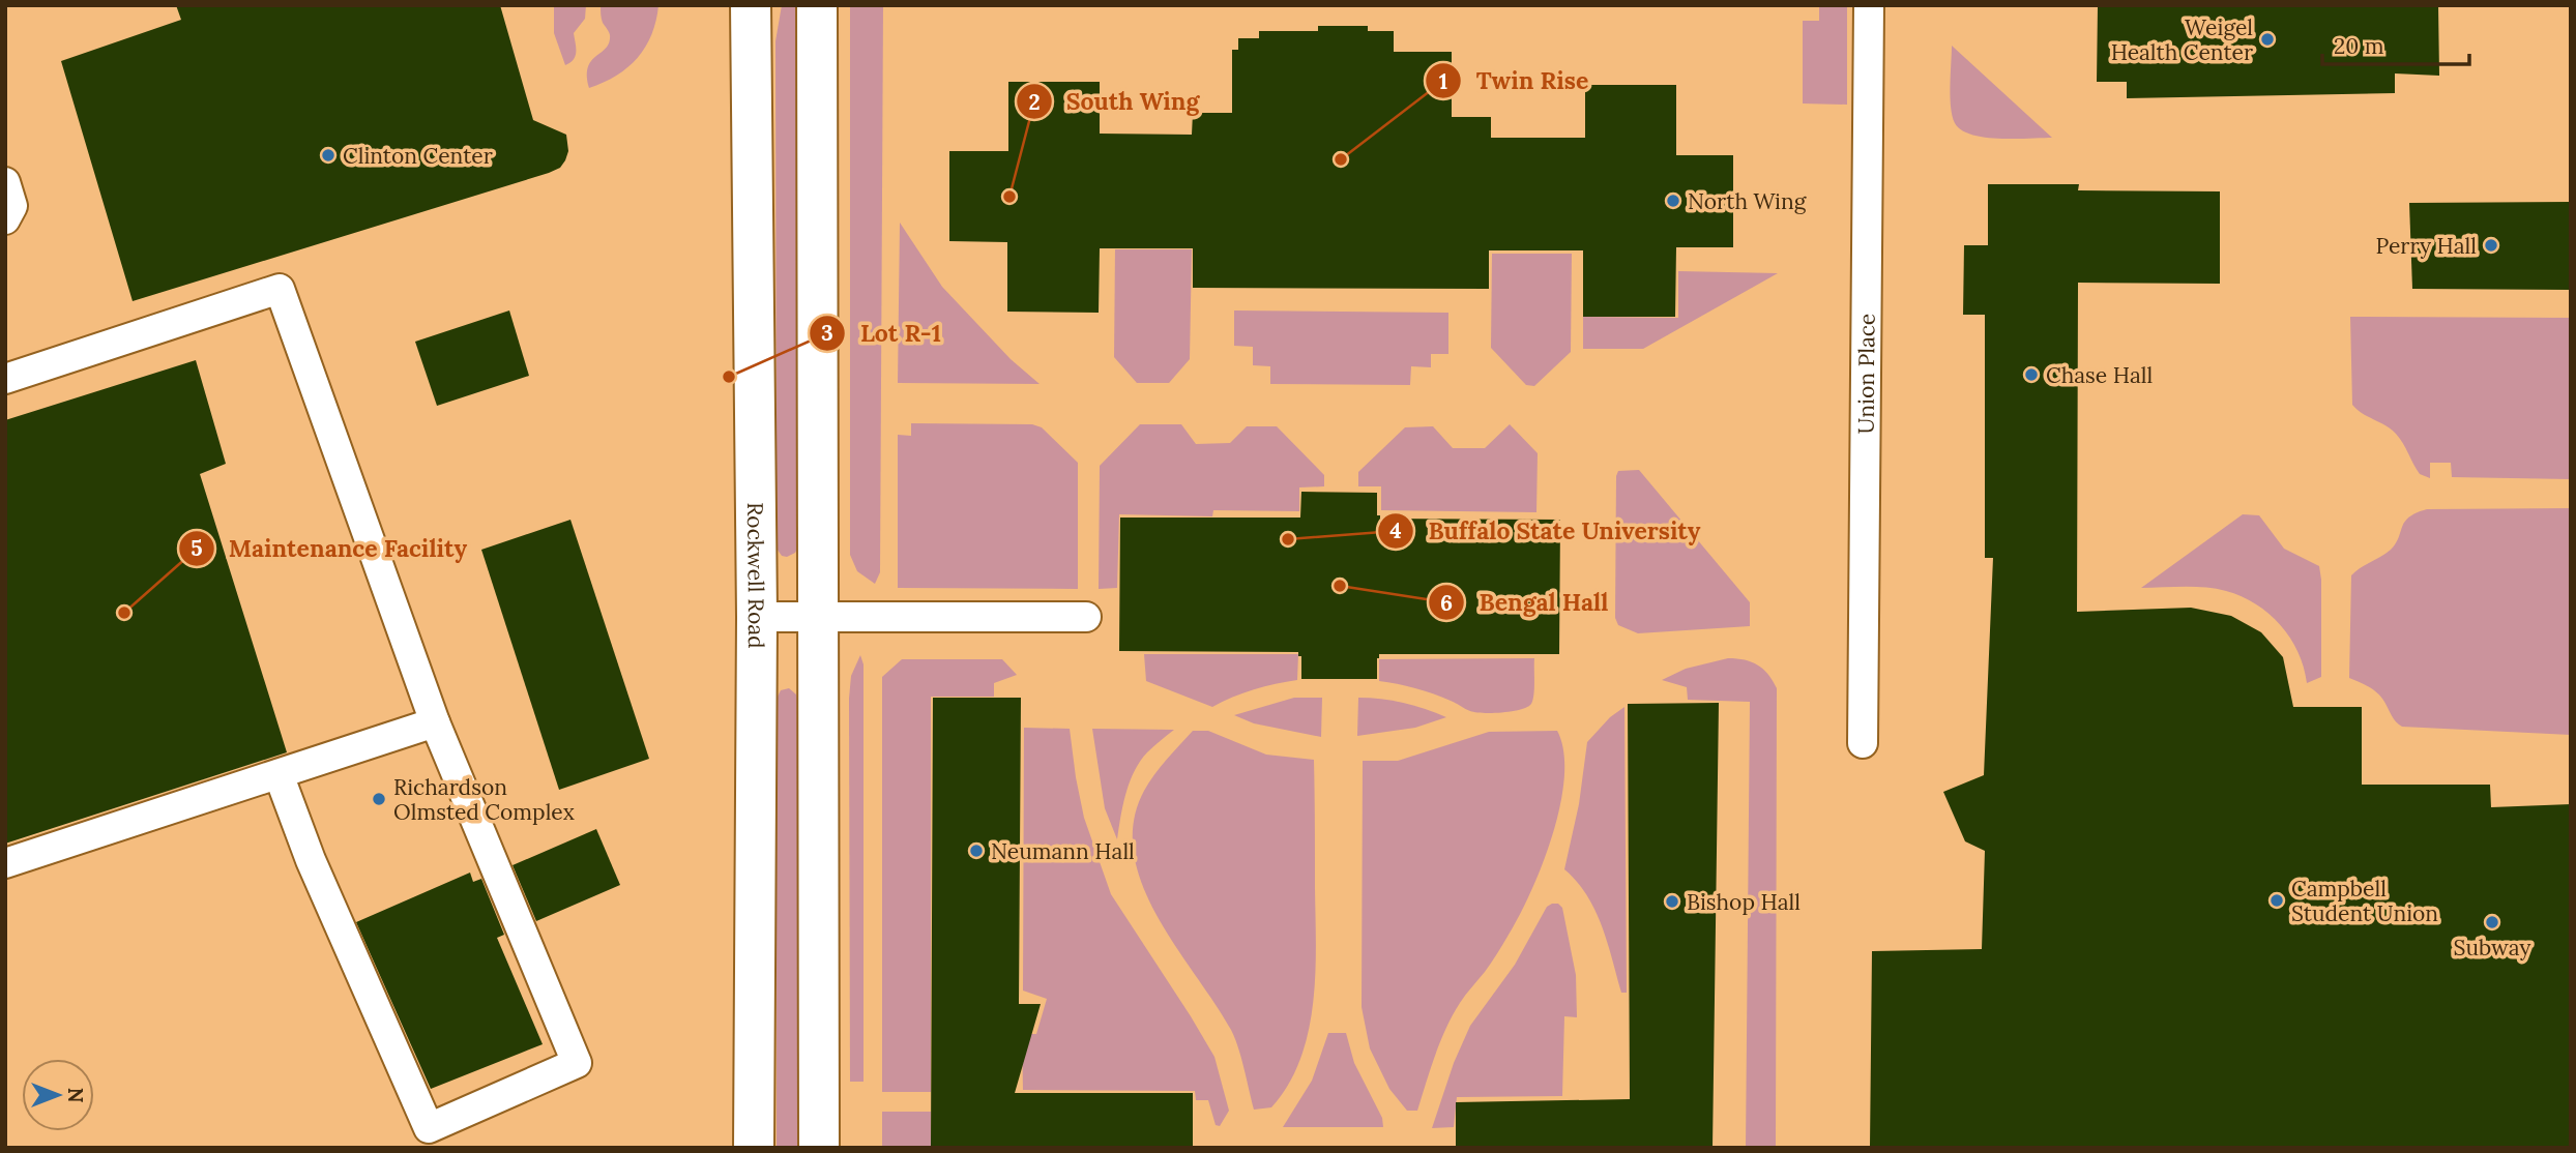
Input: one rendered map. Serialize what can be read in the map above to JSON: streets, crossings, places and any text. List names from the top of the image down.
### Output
{
  "streets": {
    "street": ["Rockwell Road"],
    "lane": ["Union Place"]
  },
  "places": [
    "Weigel Health Center",
    "Clinton Center",
    "Twin Rise",
    "South Wing",
    "North Wing",
    "Perry Hall",
    "Chase Hall",
    "Lot R-1",
    "Buffalo State University",
    "Bengal Hall",
    "Maintenance Facility",
    "Richardson Olmsted Complex",
    "Neumann Hall",
    "Campbell Student Union",
    "Bishop Hall",
    "Subway"
  ],
  "scale_bar": "20 m",
  "north": "right"
}
